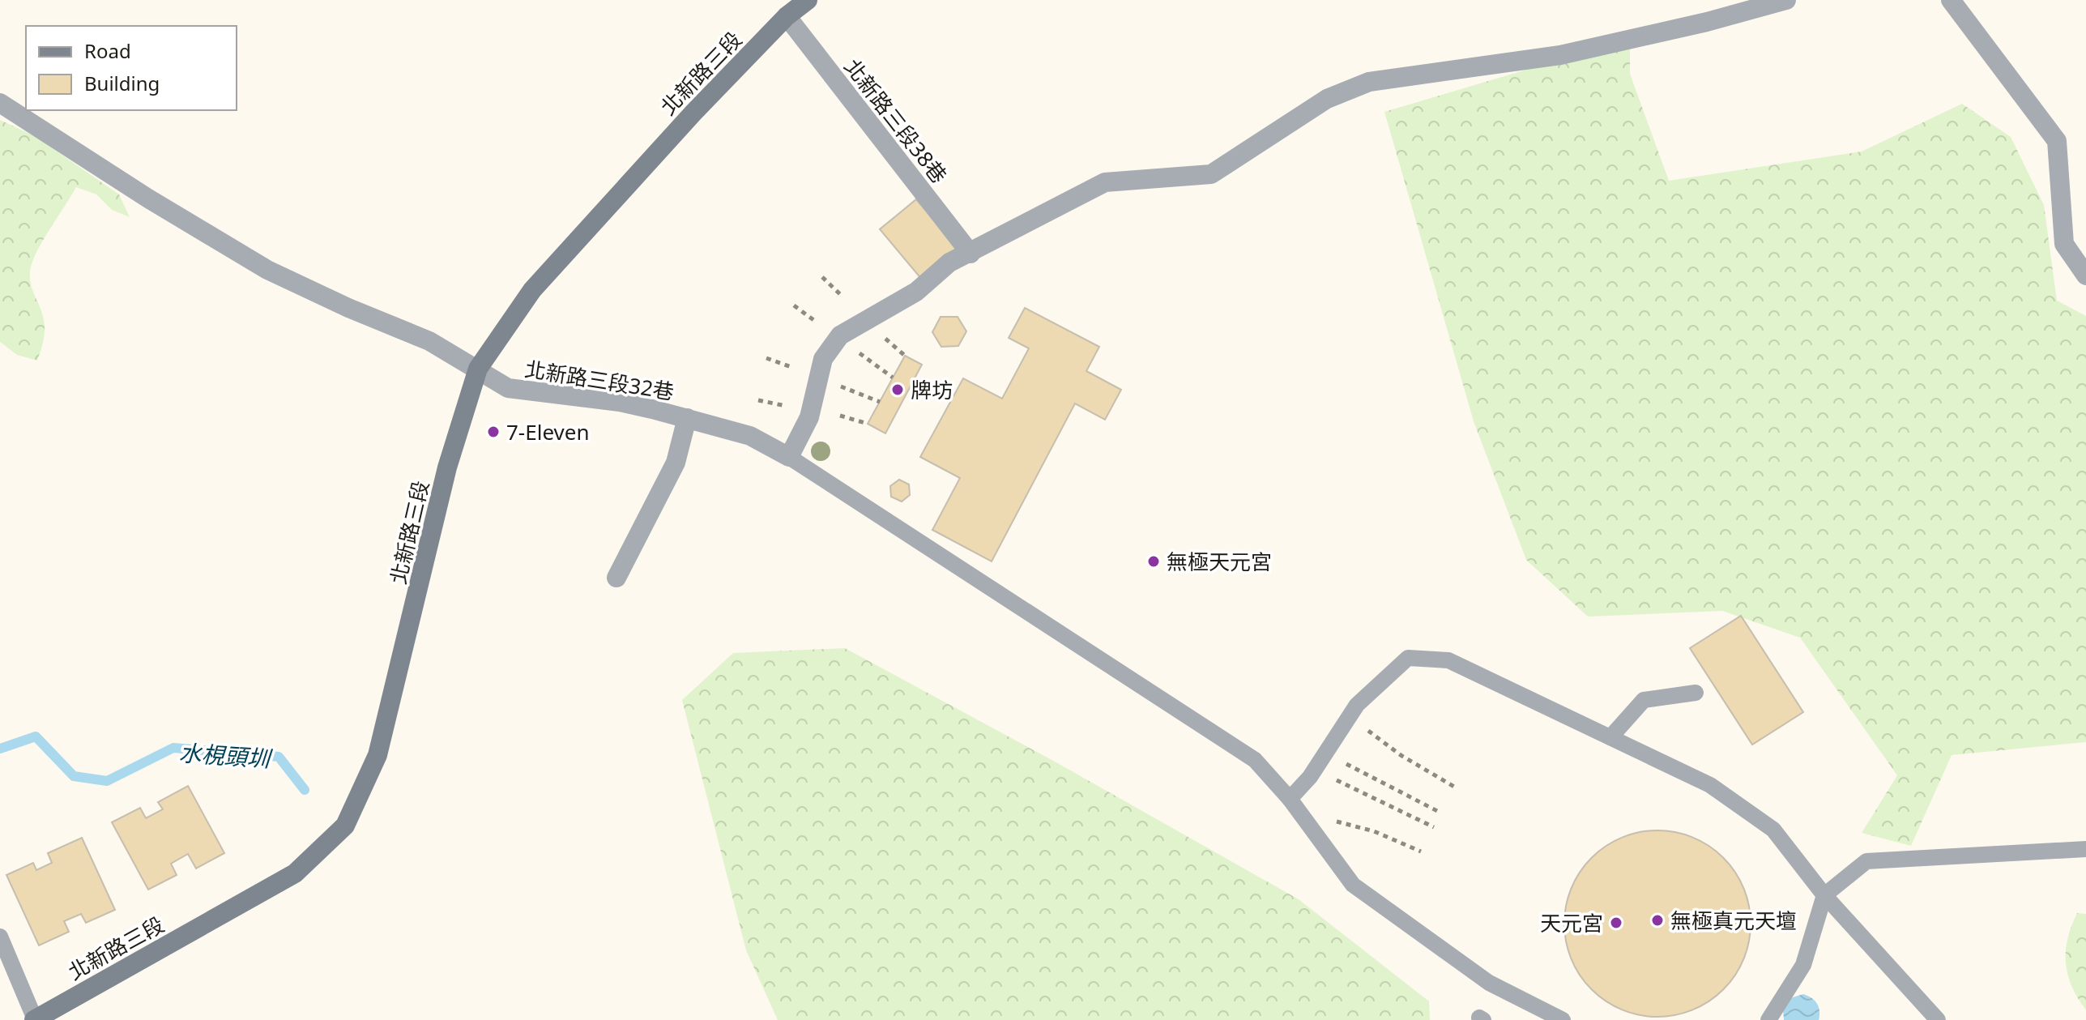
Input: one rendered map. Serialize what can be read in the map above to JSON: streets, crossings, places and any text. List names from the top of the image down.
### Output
{
  "streets": {
    "main road": ["北新路三段"],
    "street": ["北新路三段38巷", "北新路三段32巷"]
  },
  "crossings": [
    ["北新路三段", "北新路三段38巷"],
    ["北新路三段", "北新路三段32巷"]
  ],
  "water": ["水梘頭圳"],
  "places": [
    "牌坊",
    "7-Eleven",
    "無極天元宮",
    "無極真元天壇",
    "天元宮"
  ],
  "legend": ["Road", "Building"]
}
